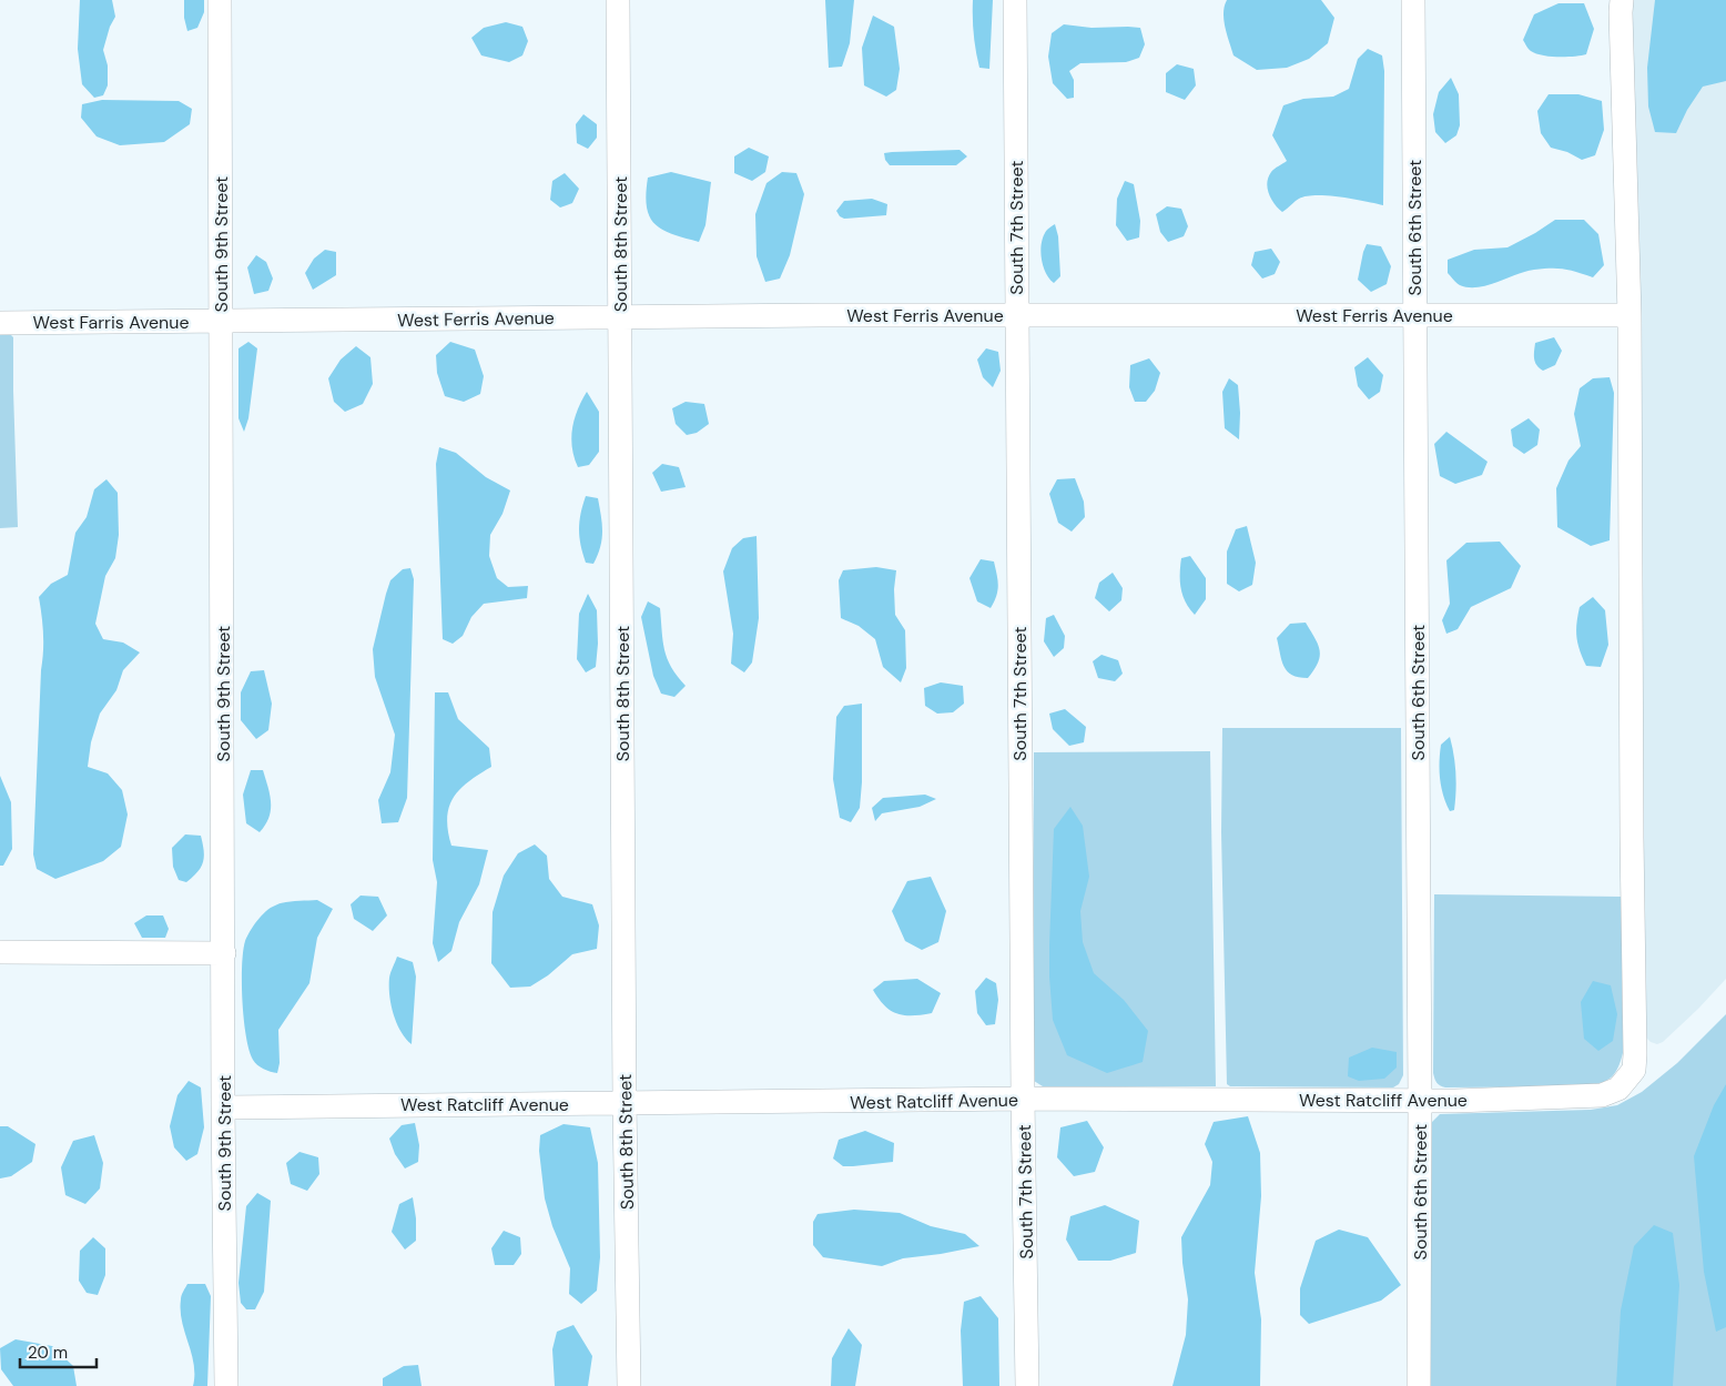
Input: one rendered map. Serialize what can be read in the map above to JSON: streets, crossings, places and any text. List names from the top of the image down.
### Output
{
  "streets": {
    "street": [
      "South 7th Street",
      "South 6th Street",
      "South 9th Street",
      "South 8th Street",
      "West Ferris Avenue",
      "West Farris Avenue",
      "West Ratcliff Avenue"
    ]
  },
  "crossings": [
    ["South 7th Street", "West Ferris Avenue"],
    ["South 7th Street", "West Ratcliff Avenue"],
    ["South 6th Street", "West Ferris Avenue"],
    ["South 6th Street", "West Ratcliff Avenue"],
    ["South 9th Street", "West Ferris Avenue"],
    ["South 9th Street", "West Farris Avenue"],
    ["South 9th Street", "West Ratcliff Avenue"],
    ["South 8th Street", "West Ferris Avenue"],
    ["South 8th Street", "West Ratcliff Avenue"],
    ["West Ferris Avenue", "West Farris Avenue"],
    ["West Ferris Avenue", "West Ratcliff Avenue"]
  ],
  "scale_bar": "20 m"
}
